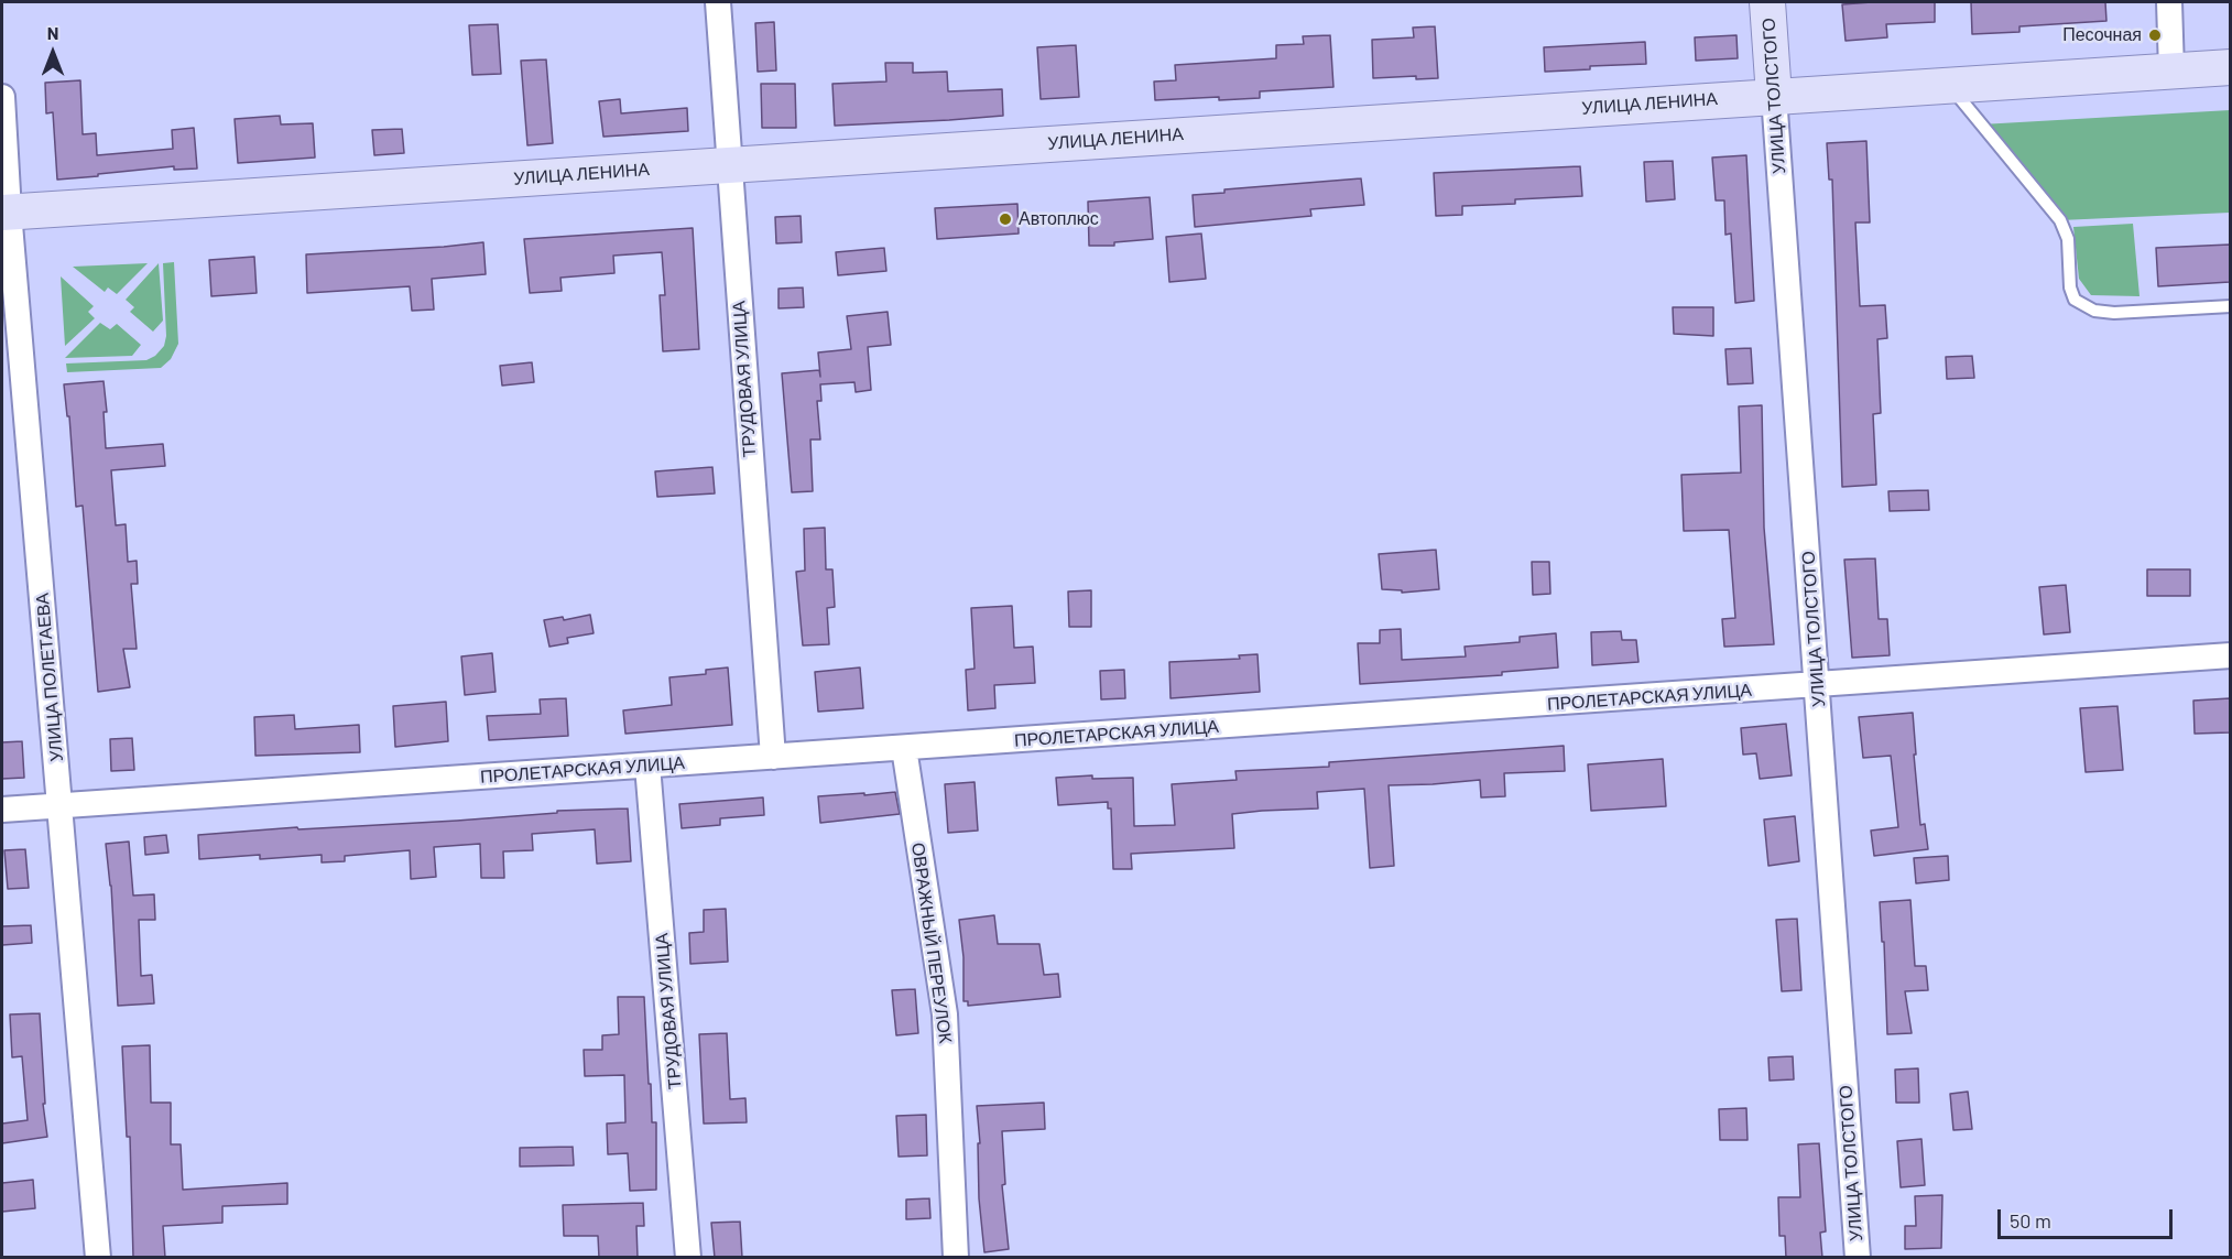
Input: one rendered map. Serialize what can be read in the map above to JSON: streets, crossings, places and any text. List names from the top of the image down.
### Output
{
  "streets": {
    "street": [
      "УЛИЦА ТОЛСТОГО",
      "УЛИЦА ЛЕНИНА",
      "ТРУДОВАЯ УЛИЦА",
      "УЛИЦА ПОЛЕТАЕВА",
      "ПРОЛЕТАРСКАЯ УЛИЦА",
      "ОВРАЖНЫЙ ПЕРЕУЛОК"
    ]
  },
  "crossings": [
    ["УЛИЦА ТОЛСТОГО", "УЛИЦА ЛЕНИНА"],
    ["УЛИЦА ТОЛСТОГО", "ПРОЛЕТАРСКАЯ УЛИЦА"],
    ["УЛИЦА ЛЕНИНА", "ТРУДОВАЯ УЛИЦА"],
    ["УЛИЦА ЛЕНИНА", "УЛИЦА ПОЛЕТАЕВА"],
    ["ТРУДОВАЯ УЛИЦА", "ПРОЛЕТАРСКАЯ УЛИЦА"],
    ["УЛИЦА ПОЛЕТАЕВА", "ПРОЛЕТАРСКАЯ УЛИЦА"],
    ["ПРОЛЕТАРСКАЯ УЛИЦА", "ОВРАЖНЫЙ ПЕРЕУЛОК"]
  ],
  "places": ["Песочная", "Автоплюс"],
  "scale_bar": "50 m",
  "north": "top"
}
